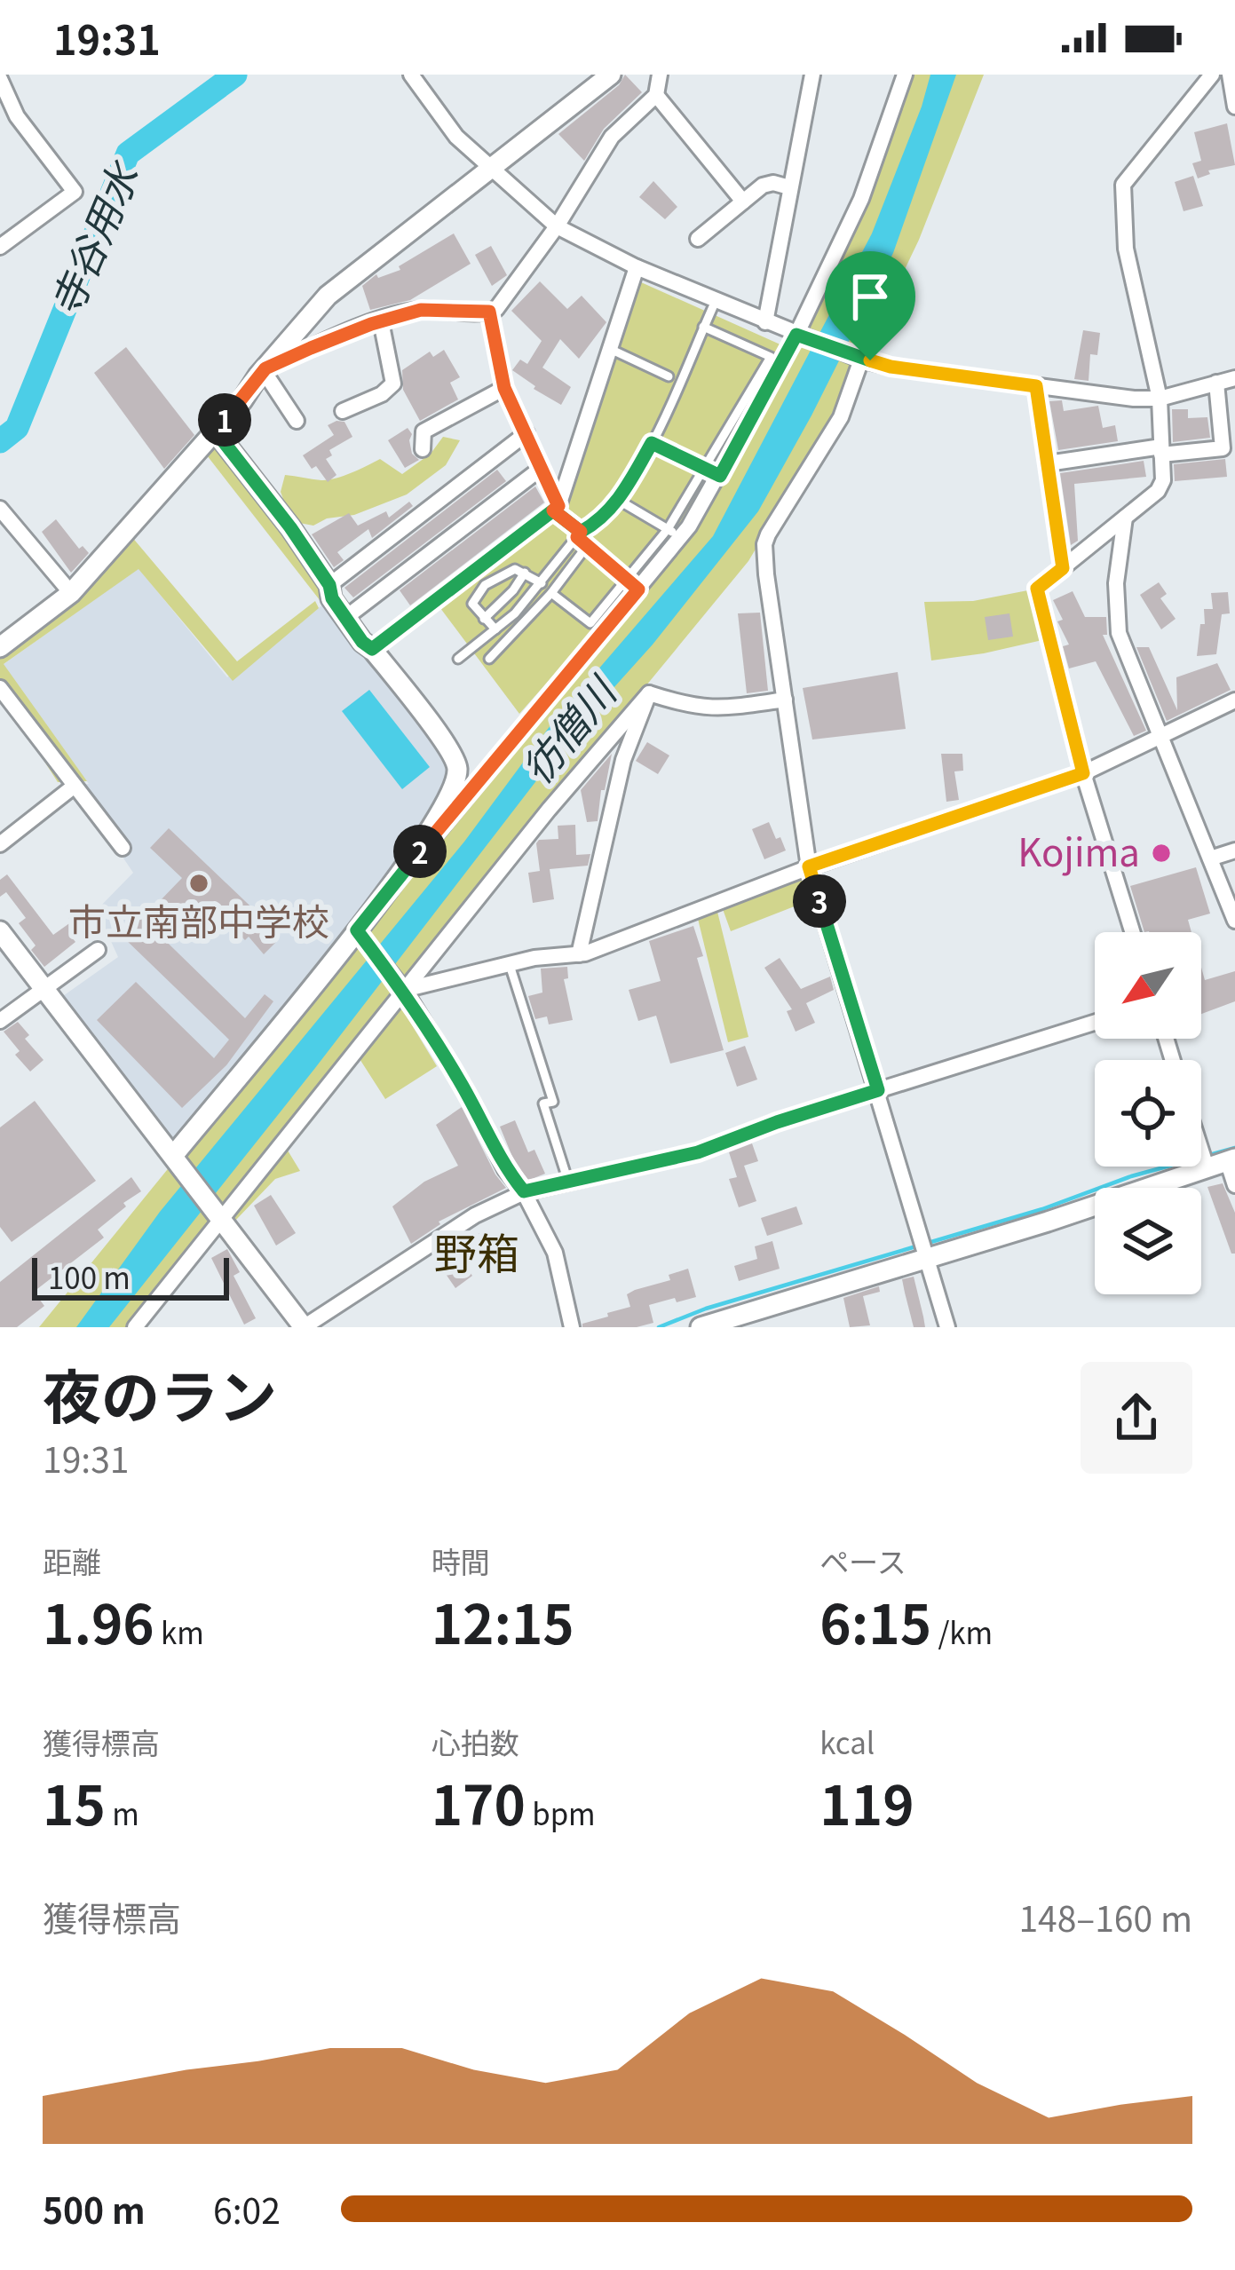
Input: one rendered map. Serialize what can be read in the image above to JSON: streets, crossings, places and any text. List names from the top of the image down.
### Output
{
  "districts": ["野箱"],
  "water": ["寺谷用水", "彷僧川"],
  "places": ["Kojima", "市立南部中学校"],
  "scale_bar": "100 m",
  "north": "bottom left",
  "page": {
    "status": "19:31",
    "pins": ["1", "2", "3"],
    "scale": "100 m",
    "heading": ["夜のラン", "19:31"],
    "stats": [
      ["距離", "1.96 km"],
      ["時間", "12:15"],
      ["ペース", "6:15 /km"],
      ["獲得標高", "15 m"],
      ["心拍数", "170 bpm"],
      ["kcal", "119"]
    ],
    "chart": ["獲得標高", "148–160 m"],
    "list": [
      {
        "name": "500 m",
        "note": "6:02"
      }
    ]
  }
}
